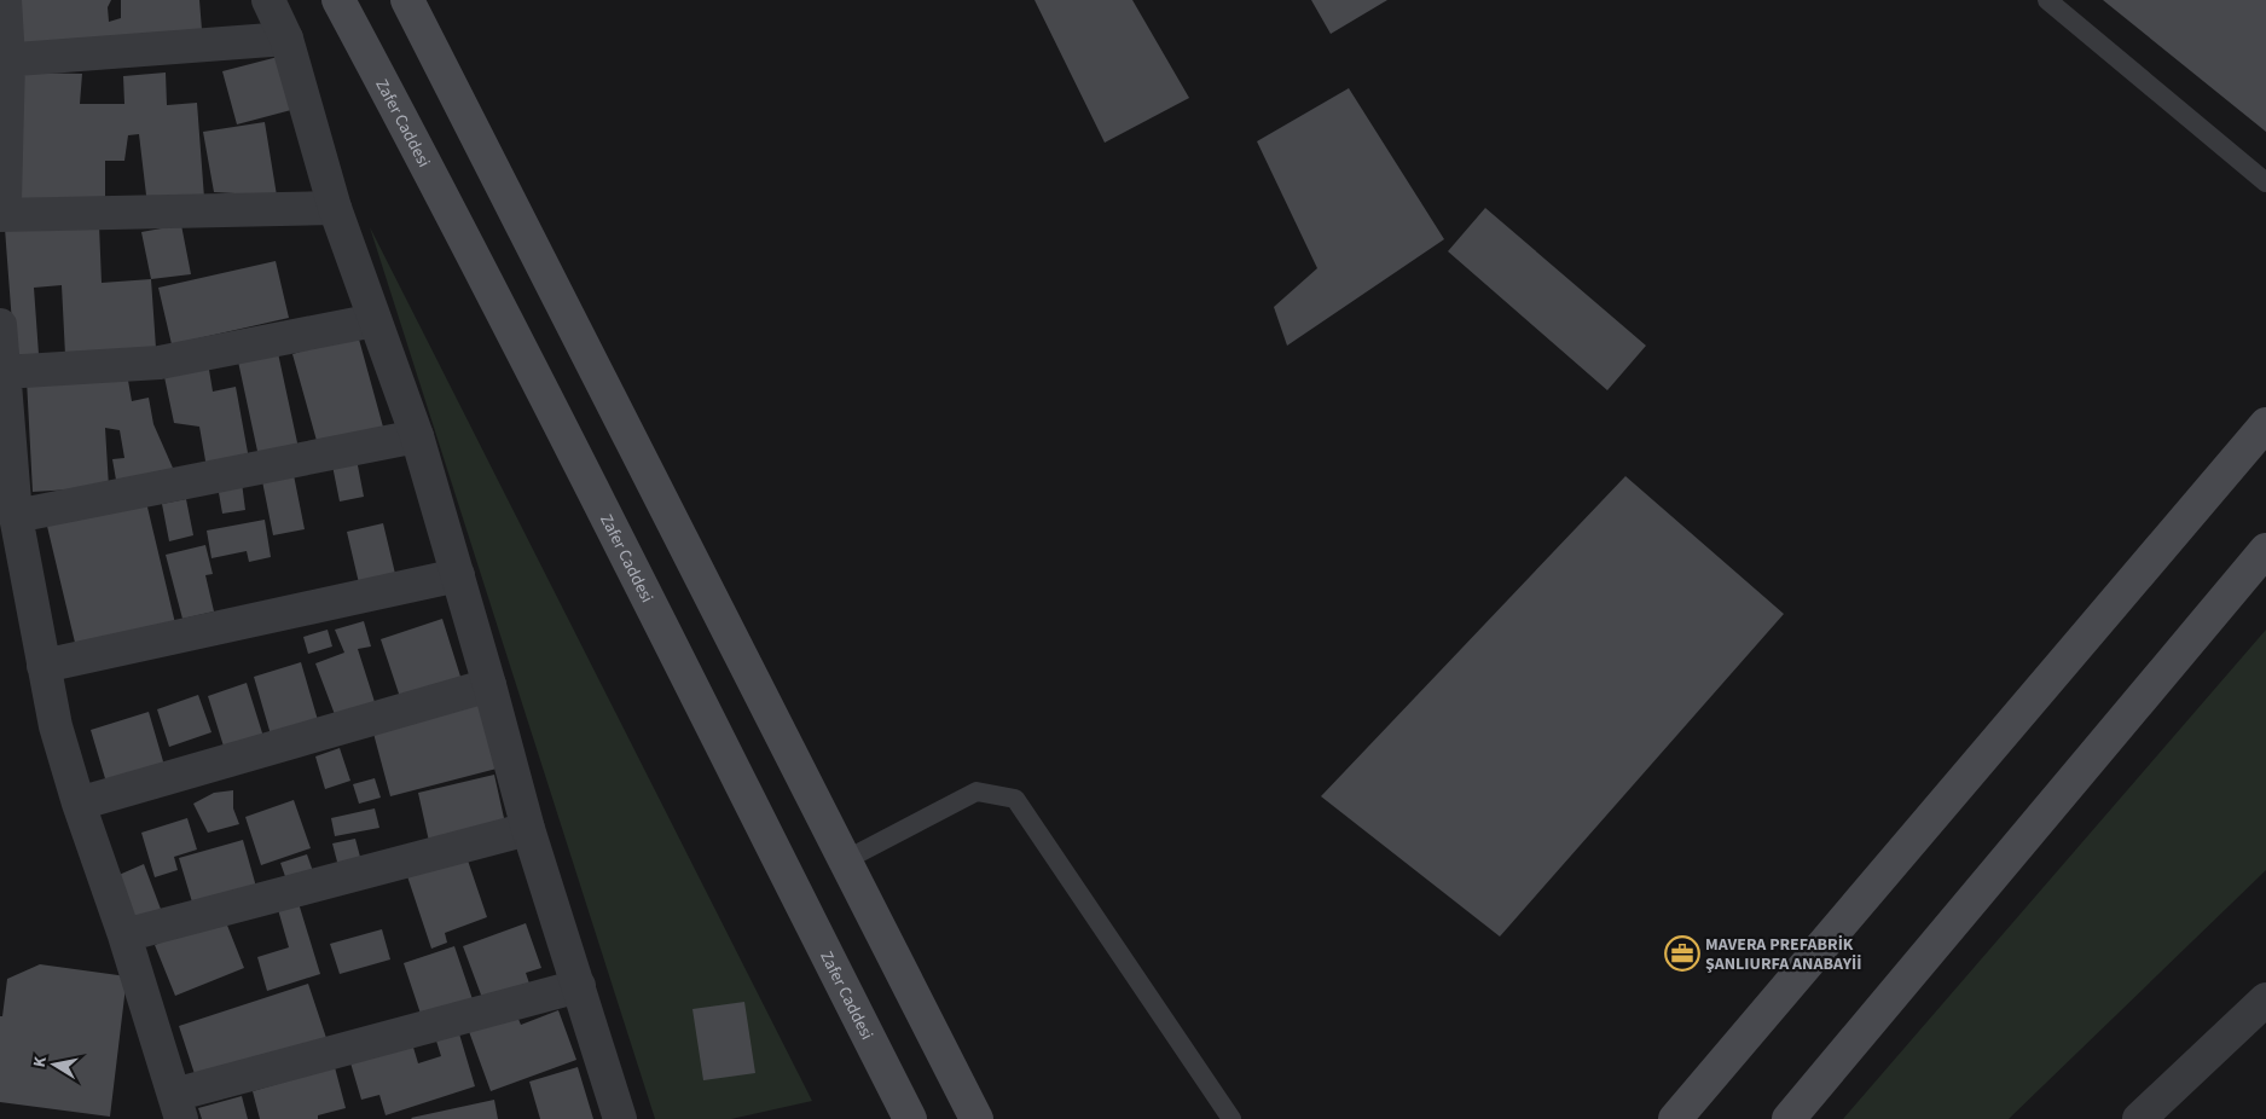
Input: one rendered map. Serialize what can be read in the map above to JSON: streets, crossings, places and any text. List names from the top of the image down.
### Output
{
  "streets": {
    "main road": ["Zafer Caddesi"]
  },
  "places": {
    "office": ["MAVERA PREFABRİK ŞANLIURFA ANABAYİİ"]
  },
  "north": "left"
}
